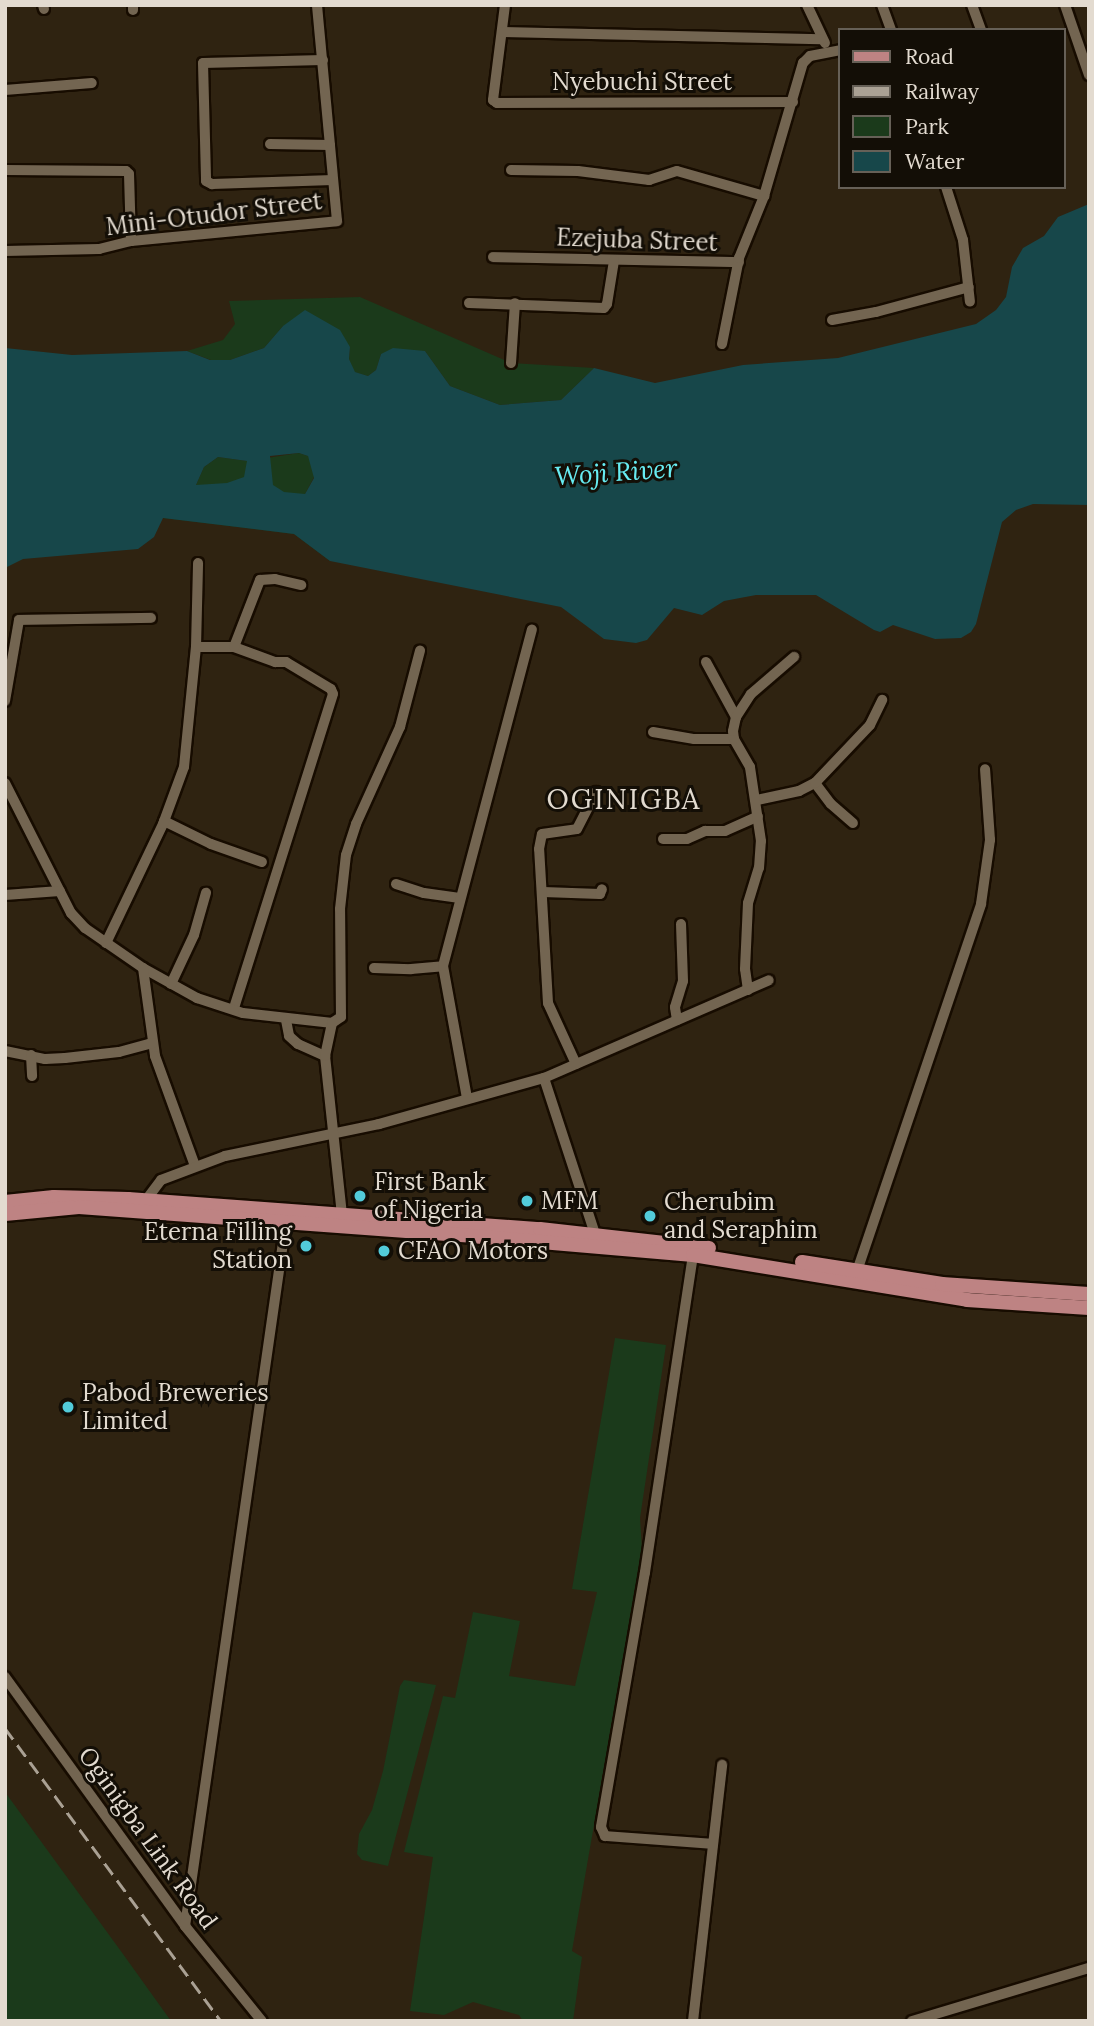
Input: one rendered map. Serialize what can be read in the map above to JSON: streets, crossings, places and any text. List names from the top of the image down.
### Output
{
  "streets": {
    "street": [
      "Nyebuchi Street",
      "Mini-Otudor Street",
      "Ezejuba Street",
      "Oginigba Link Road"
    ]
  },
  "crossings": [
    ["Nyebuchi Street", "Ezejuba Street"]
  ],
  "districts": ["OGINIGBA"],
  "water": ["Woji River"],
  "places": [
    "First Bank of Nigeria",
    "MFM",
    "Cherubim and Seraphim",
    "Eterna Filling Station",
    "CFAO Motors",
    "Pabod Breweries Limited"
  ],
  "legend": [
    "Road",
    "Railway",
    "Park",
    "Water"
  ]
}
